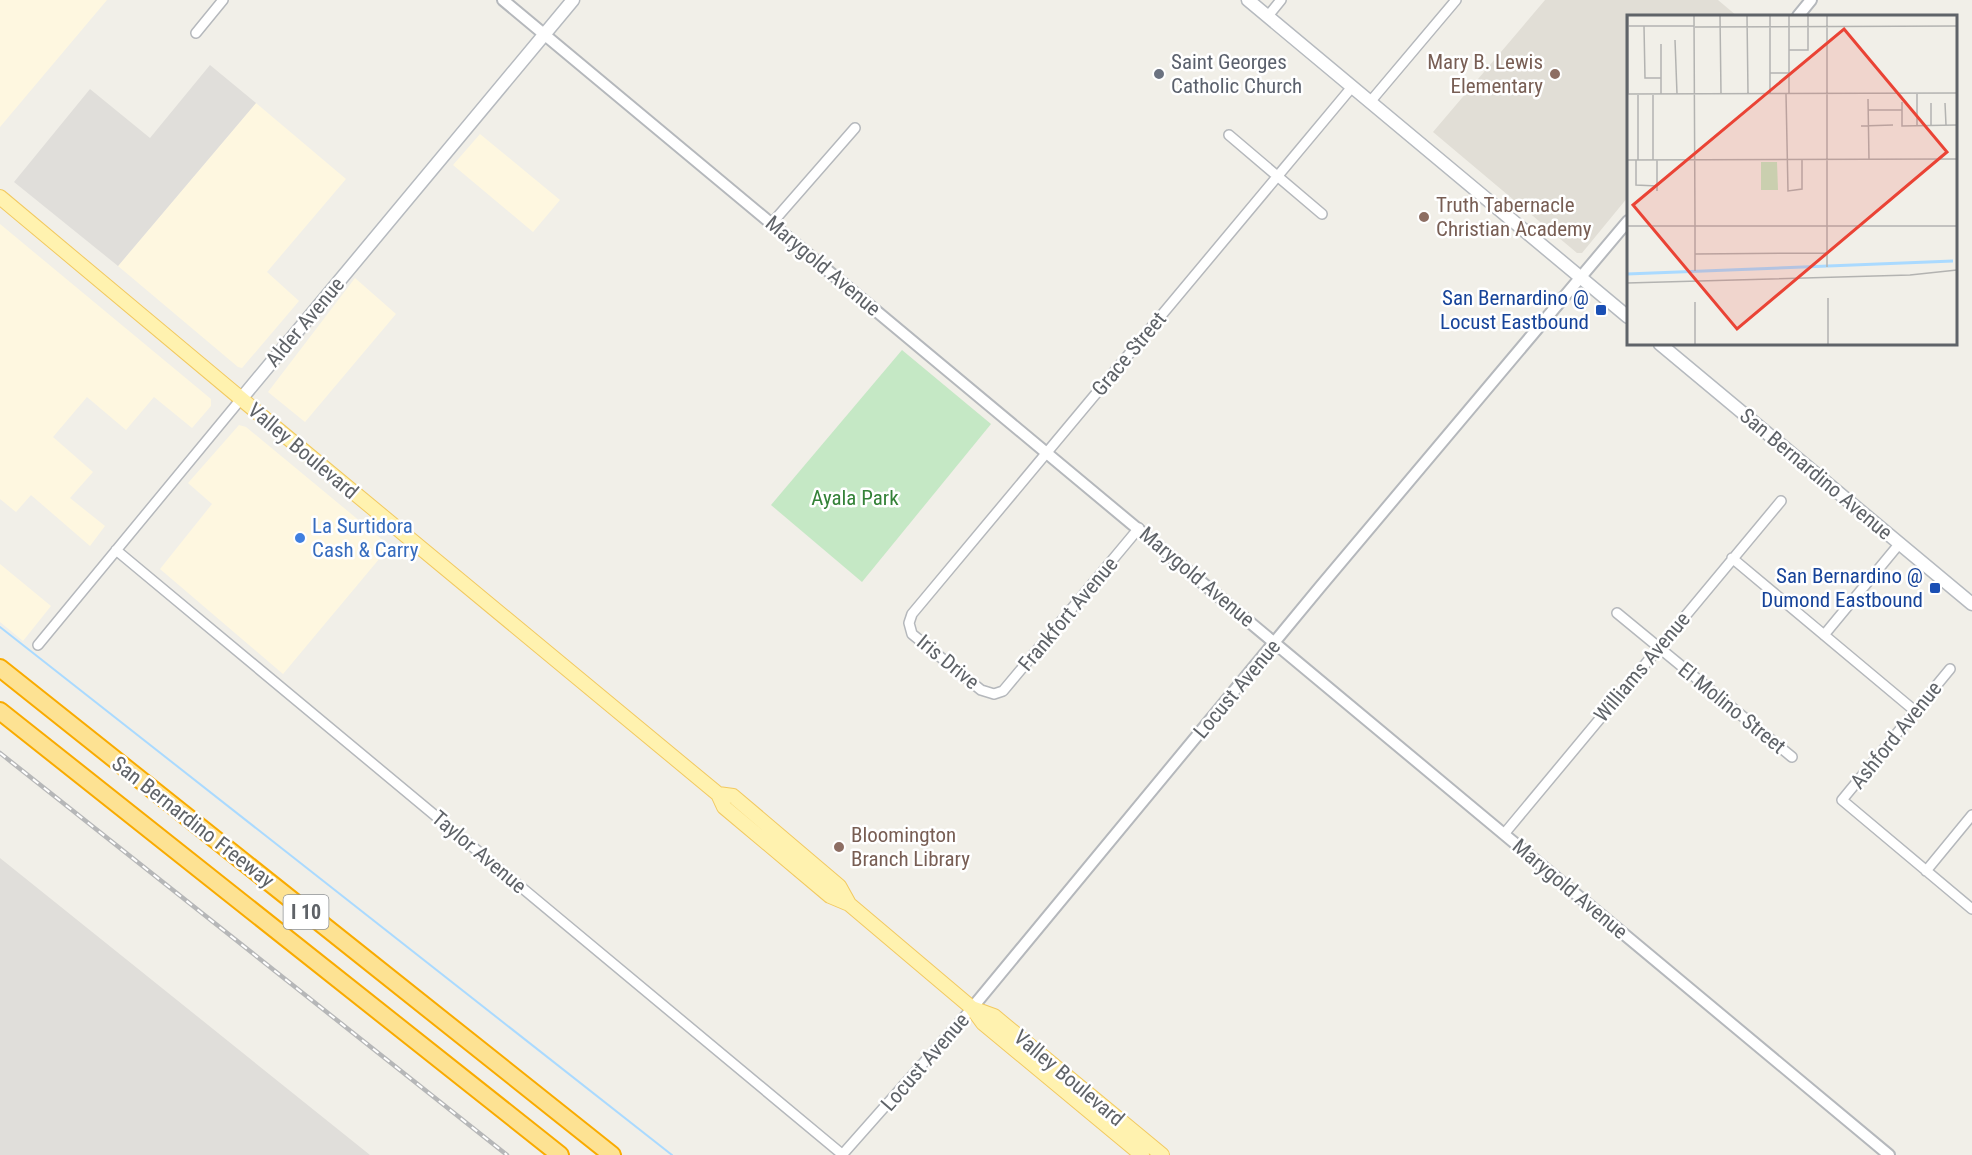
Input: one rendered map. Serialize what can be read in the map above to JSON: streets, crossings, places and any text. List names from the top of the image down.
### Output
{
  "streets": {
    "highway": ["San Bernardino Freeway", "I 10"],
    "main road": ["Alder Avenue", "Valley Boulevard", "San Bernardino Avenue"],
    "street": [
      "Marygold Avenue",
      "Grace Street",
      "Frankfort Avenue",
      "Iris Drive",
      "Williams Avenue",
      "Locust Avenue",
      "El Molino Street",
      "Ashford Avenue",
      "Taylor Avenue"
    ]
  },
  "crossings": [
    ["Marygold Avenue", "Alder Avenue"],
    ["Marygold Avenue", "Grace Street"],
    ["Marygold Avenue", "Frankfort Avenue"],
    ["Marygold Avenue", "Williams Avenue"],
    ["Marygold Avenue", "Locust Avenue"],
    ["Alder Avenue", "Valley Boulevard"],
    ["Alder Avenue", "Taylor Avenue"],
    ["Grace Street", "Iris Drive"],
    ["Valley Boulevard", "Locust Avenue"],
    ["Frankfort Avenue", "Iris Drive"],
    ["Williams Avenue", "El Molino Street"],
    ["Locust Avenue", "Taylor Avenue"]
  ],
  "parks": ["Ayala Park"],
  "places": {
    "other": [
      "Saint Georges Catholic Church",
      "Mary B. Lewis Elementary",
      "Truth Tabernacle Christian Academy",
      "La Surtidora Cash & Carry",
      "Bloomington Branch Library"
    ],
    "transit": ["San Bernardino @ Locust Eastbound", "San Bernardino @ Dumond Eastbound"]
  }
}
